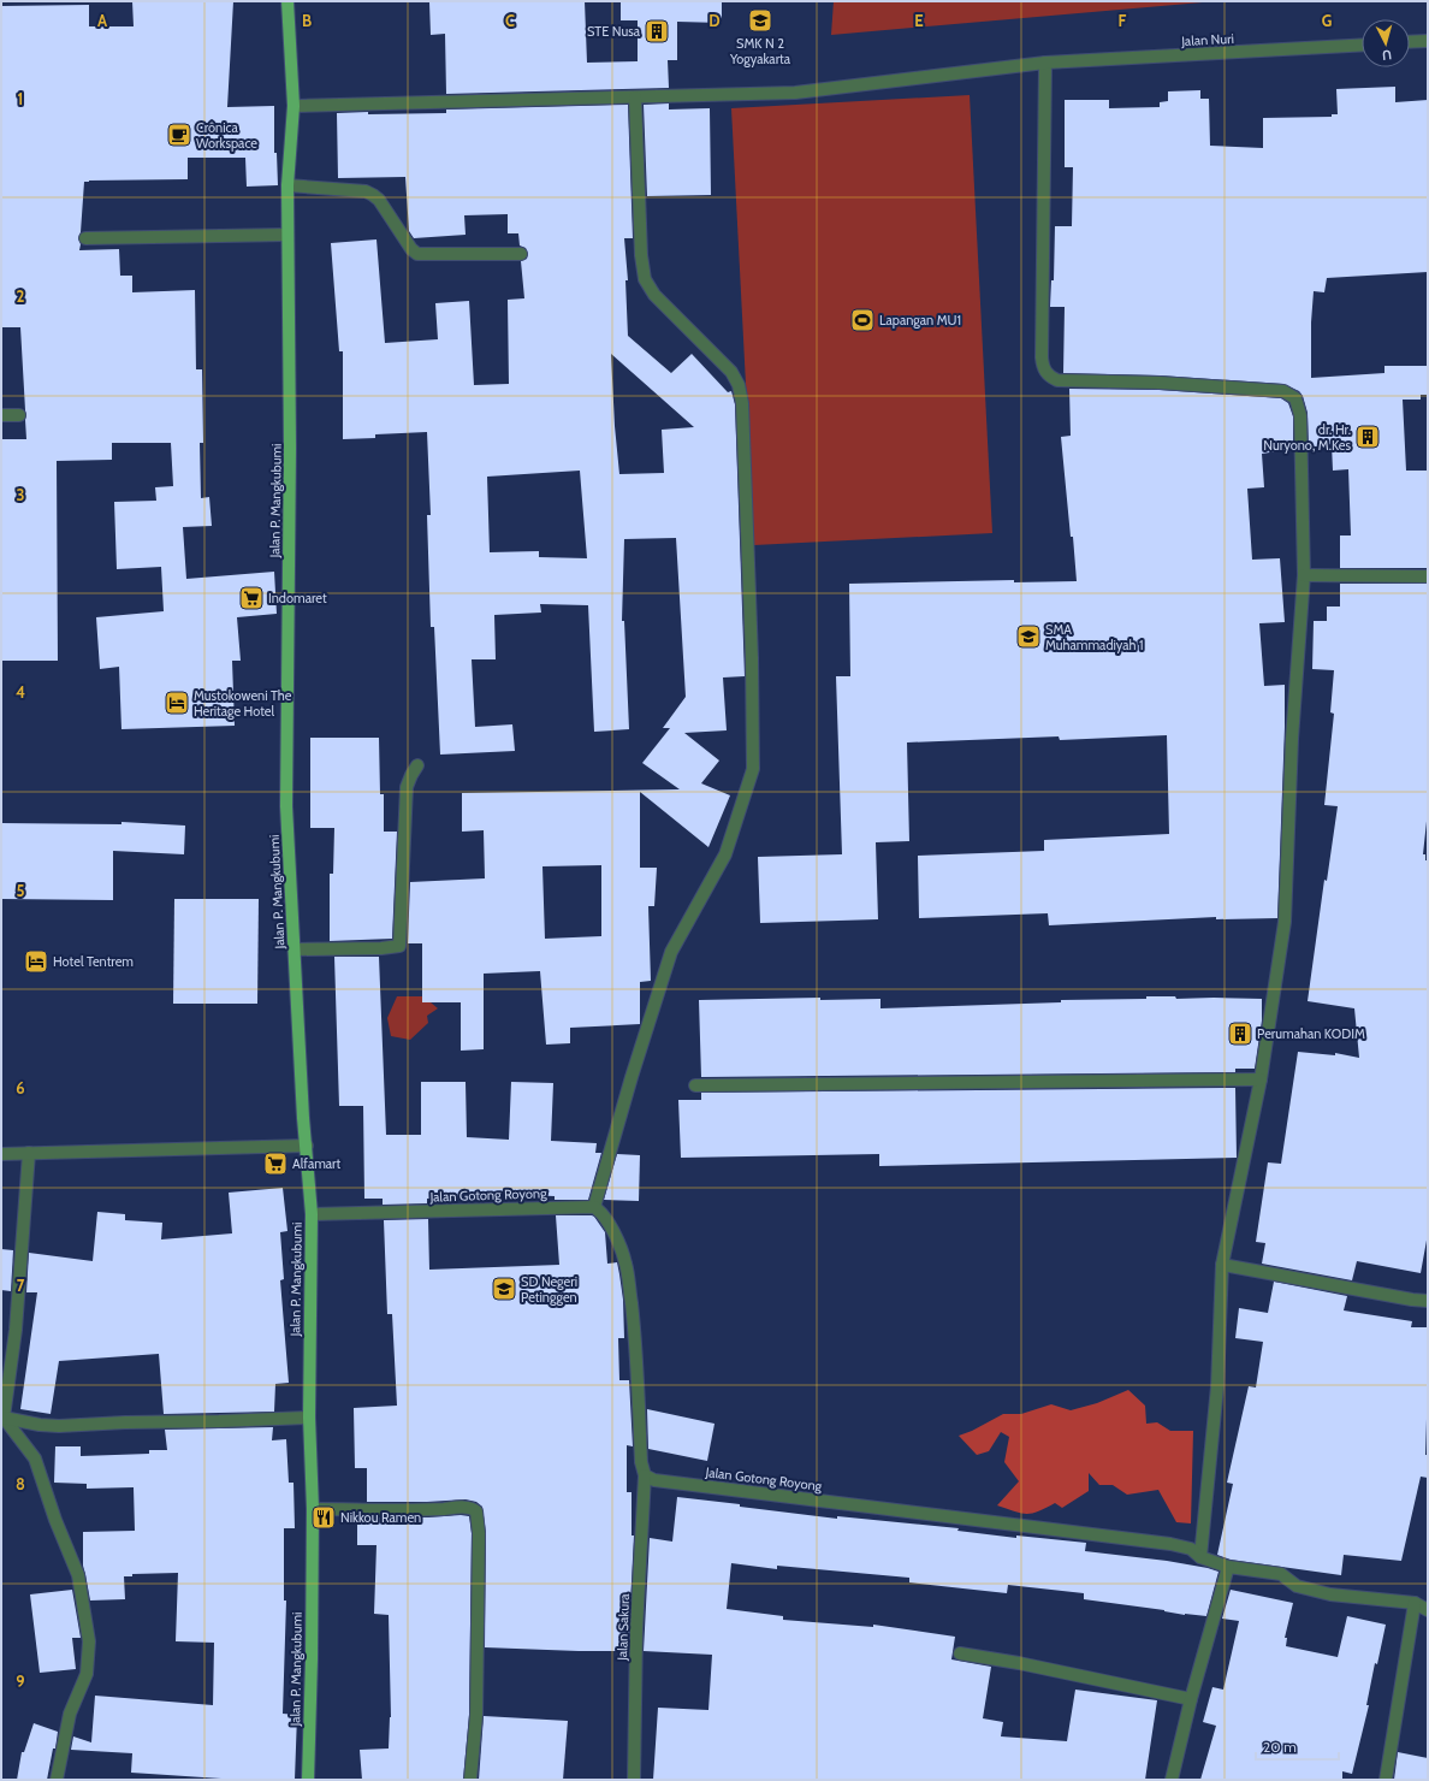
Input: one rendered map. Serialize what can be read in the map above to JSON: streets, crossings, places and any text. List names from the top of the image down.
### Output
{
  "streets": {
    "main road": ["Jalan P. Mangkubumi"],
    "street": ["Jalan Nuri", "Jalan Gotong Royong", "Jalan Sakura"]
  },
  "crossings": [
    ["Jalan Nuri", "Jalan P. Mangkubumi"],
    ["Jalan P. Mangkubumi", "Jalan Gotong Royong"],
    ["Jalan Gotong Royong", "Jalan Sakura"]
  ],
  "places": {
    "school or university": ["SMK N 2 Yogyakarta", "SMA Muhammadiyah 1", "SD Negeri Petinggen"],
    "building": ["STE Nusa", "dr. Hr. Nuryono, M.Kes", "Perumahan KODIM"],
    "cafe": ["Crônica Workspace"],
    "sports": ["Lapangan MU1"],
    "supermarket": ["Indomaret", "Alfamart"],
    "hotel": ["Mustokoweni The Heritage Hotel", "Hotel Tentrem"],
    "restaurant": ["Nikkou Ramen"]
  },
  "scale_bar": "20 m",
  "north": "bottom",
  "grid": {
    "columns": [
      "A",
      "B",
      "C",
      "D",
      "E",
      "F",
      "G"
    ],
    "rows": [
      "1",
      "2",
      "3",
      "4",
      "5",
      "6",
      "7",
      "8",
      "9"
    ]
  }
}
